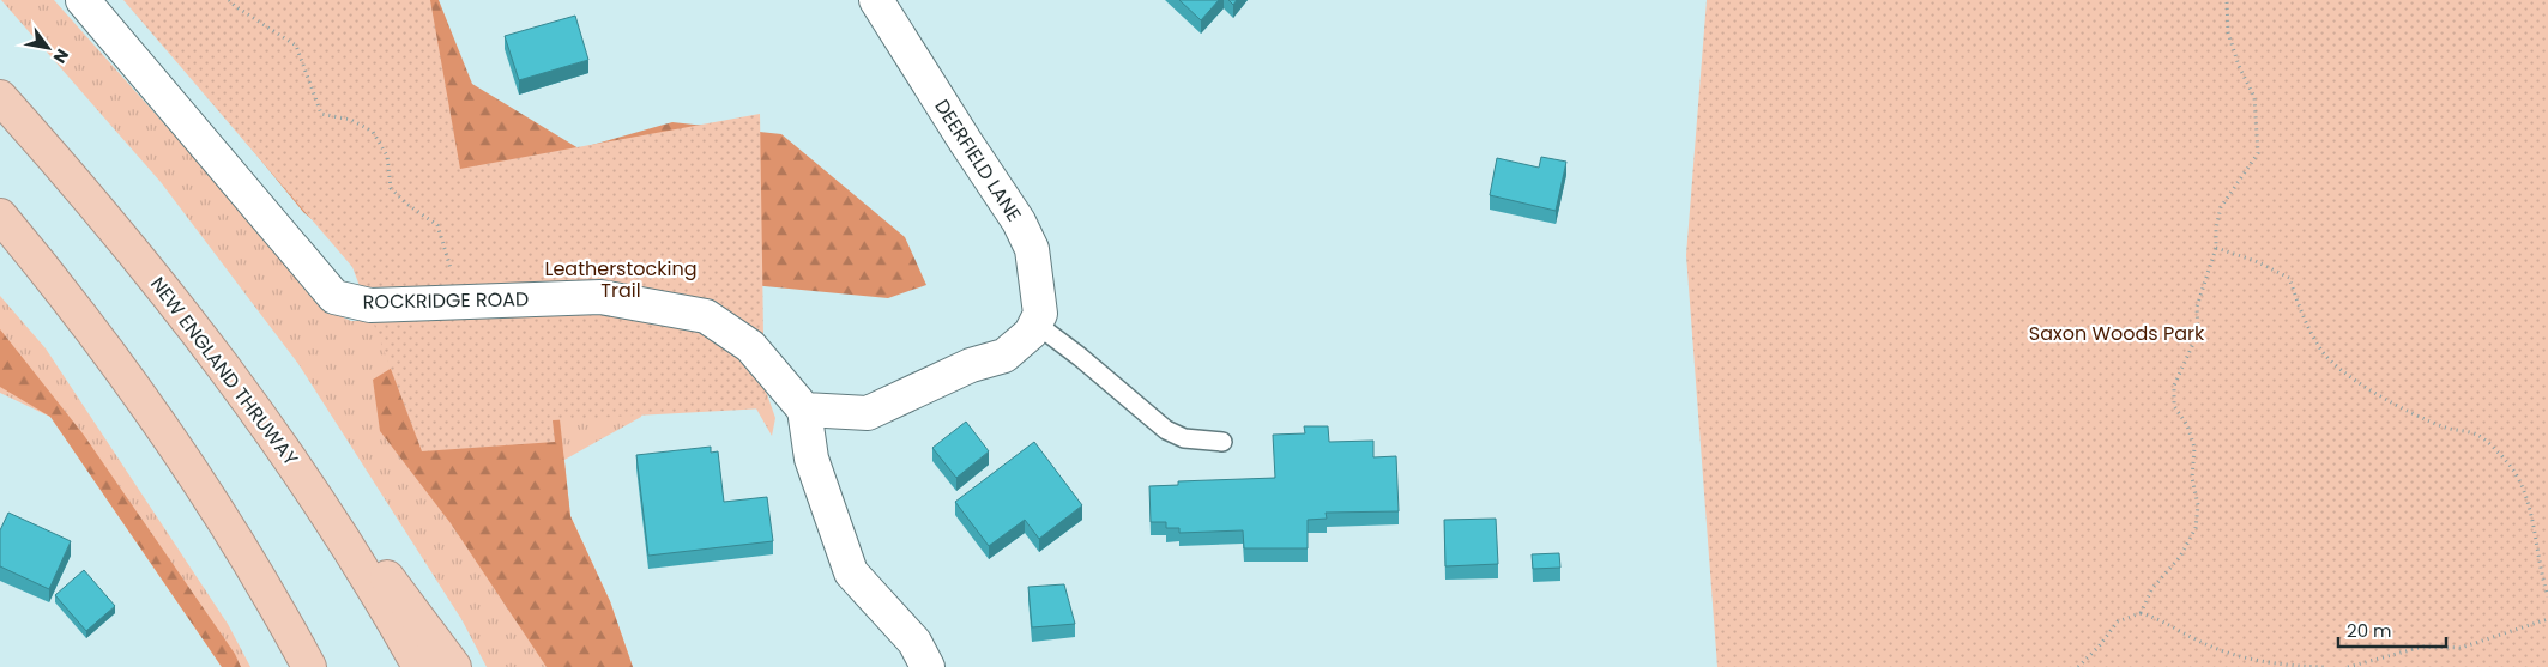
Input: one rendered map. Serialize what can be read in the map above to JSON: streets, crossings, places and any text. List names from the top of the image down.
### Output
{
  "streets": {
    "highway": ["NEW ENGLAND THRUWAY"],
    "street": ["DEERFIELD LANE", "ROCKRIDGE ROAD"]
  },
  "parks": ["Leatherstocking Trail", "Saxon Woods Park"],
  "scale_bar": "20 m",
  "north": "bottom right"
}
